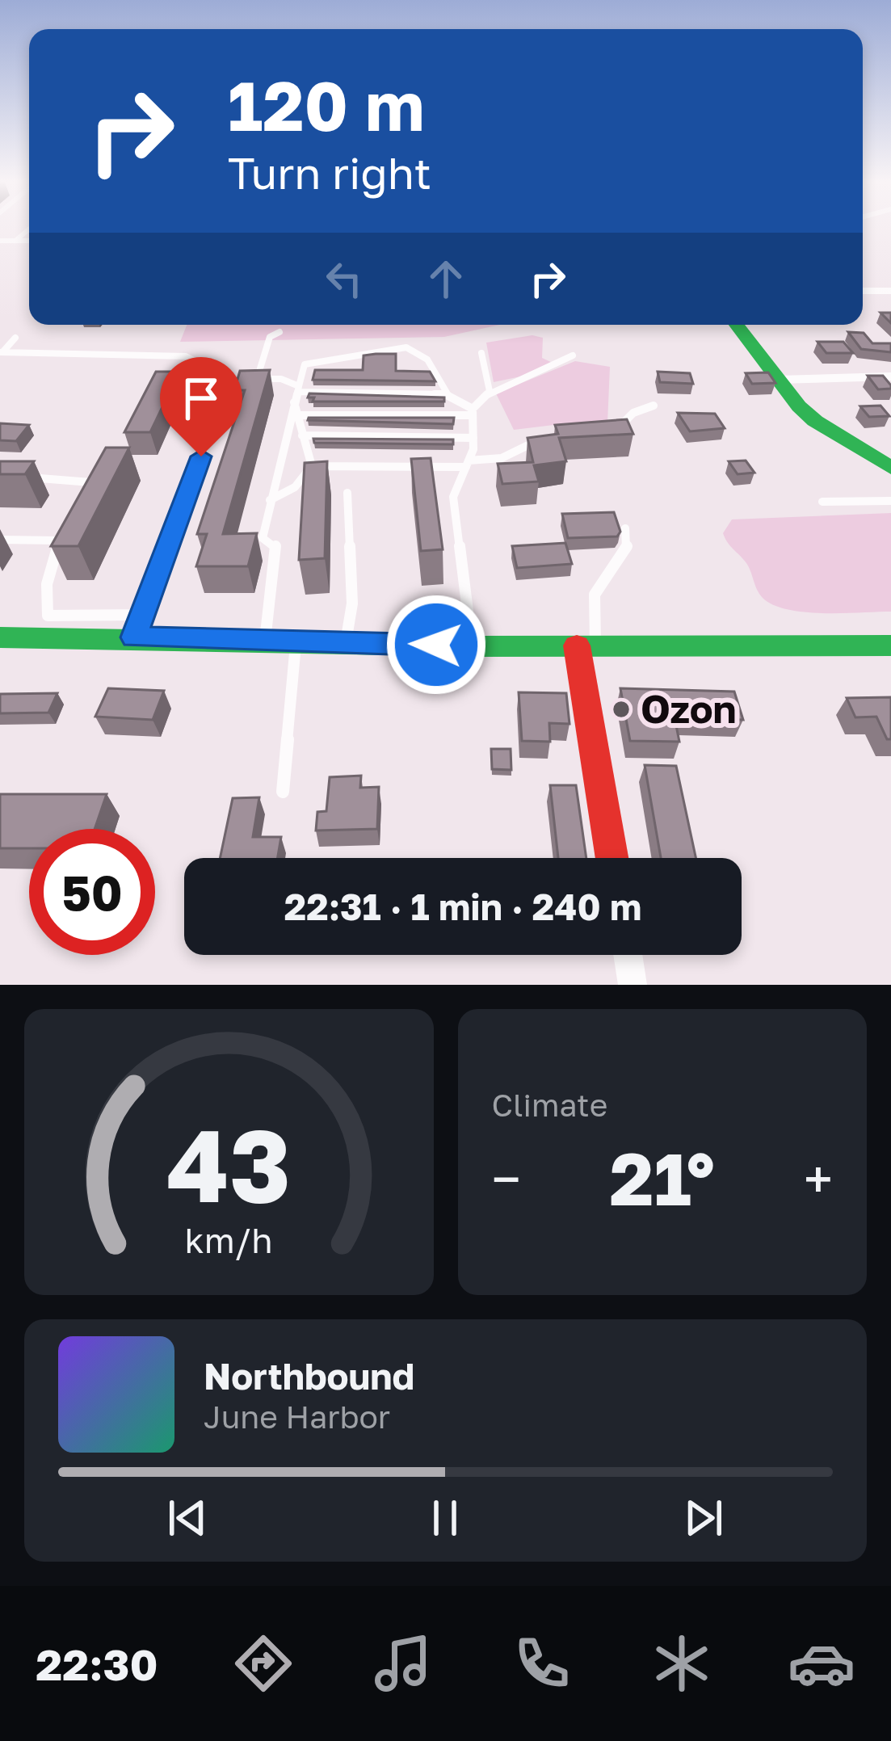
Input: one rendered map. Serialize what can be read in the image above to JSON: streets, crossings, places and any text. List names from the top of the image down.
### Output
{
  "places": ["Ozon"],
  "page": {
    "turn": ["120 m", "Turn right"],
    "limit": "50",
    "trip": "22:31 · 1 min · 240 m",
    "tile": "Climate",
    "heat": ["−", "21°", "+"],
    "song": ["Northbound", "June Harbor"],
    "tabs": "22:30",
    "gauge": ["43", "km/h"]
  }
}
